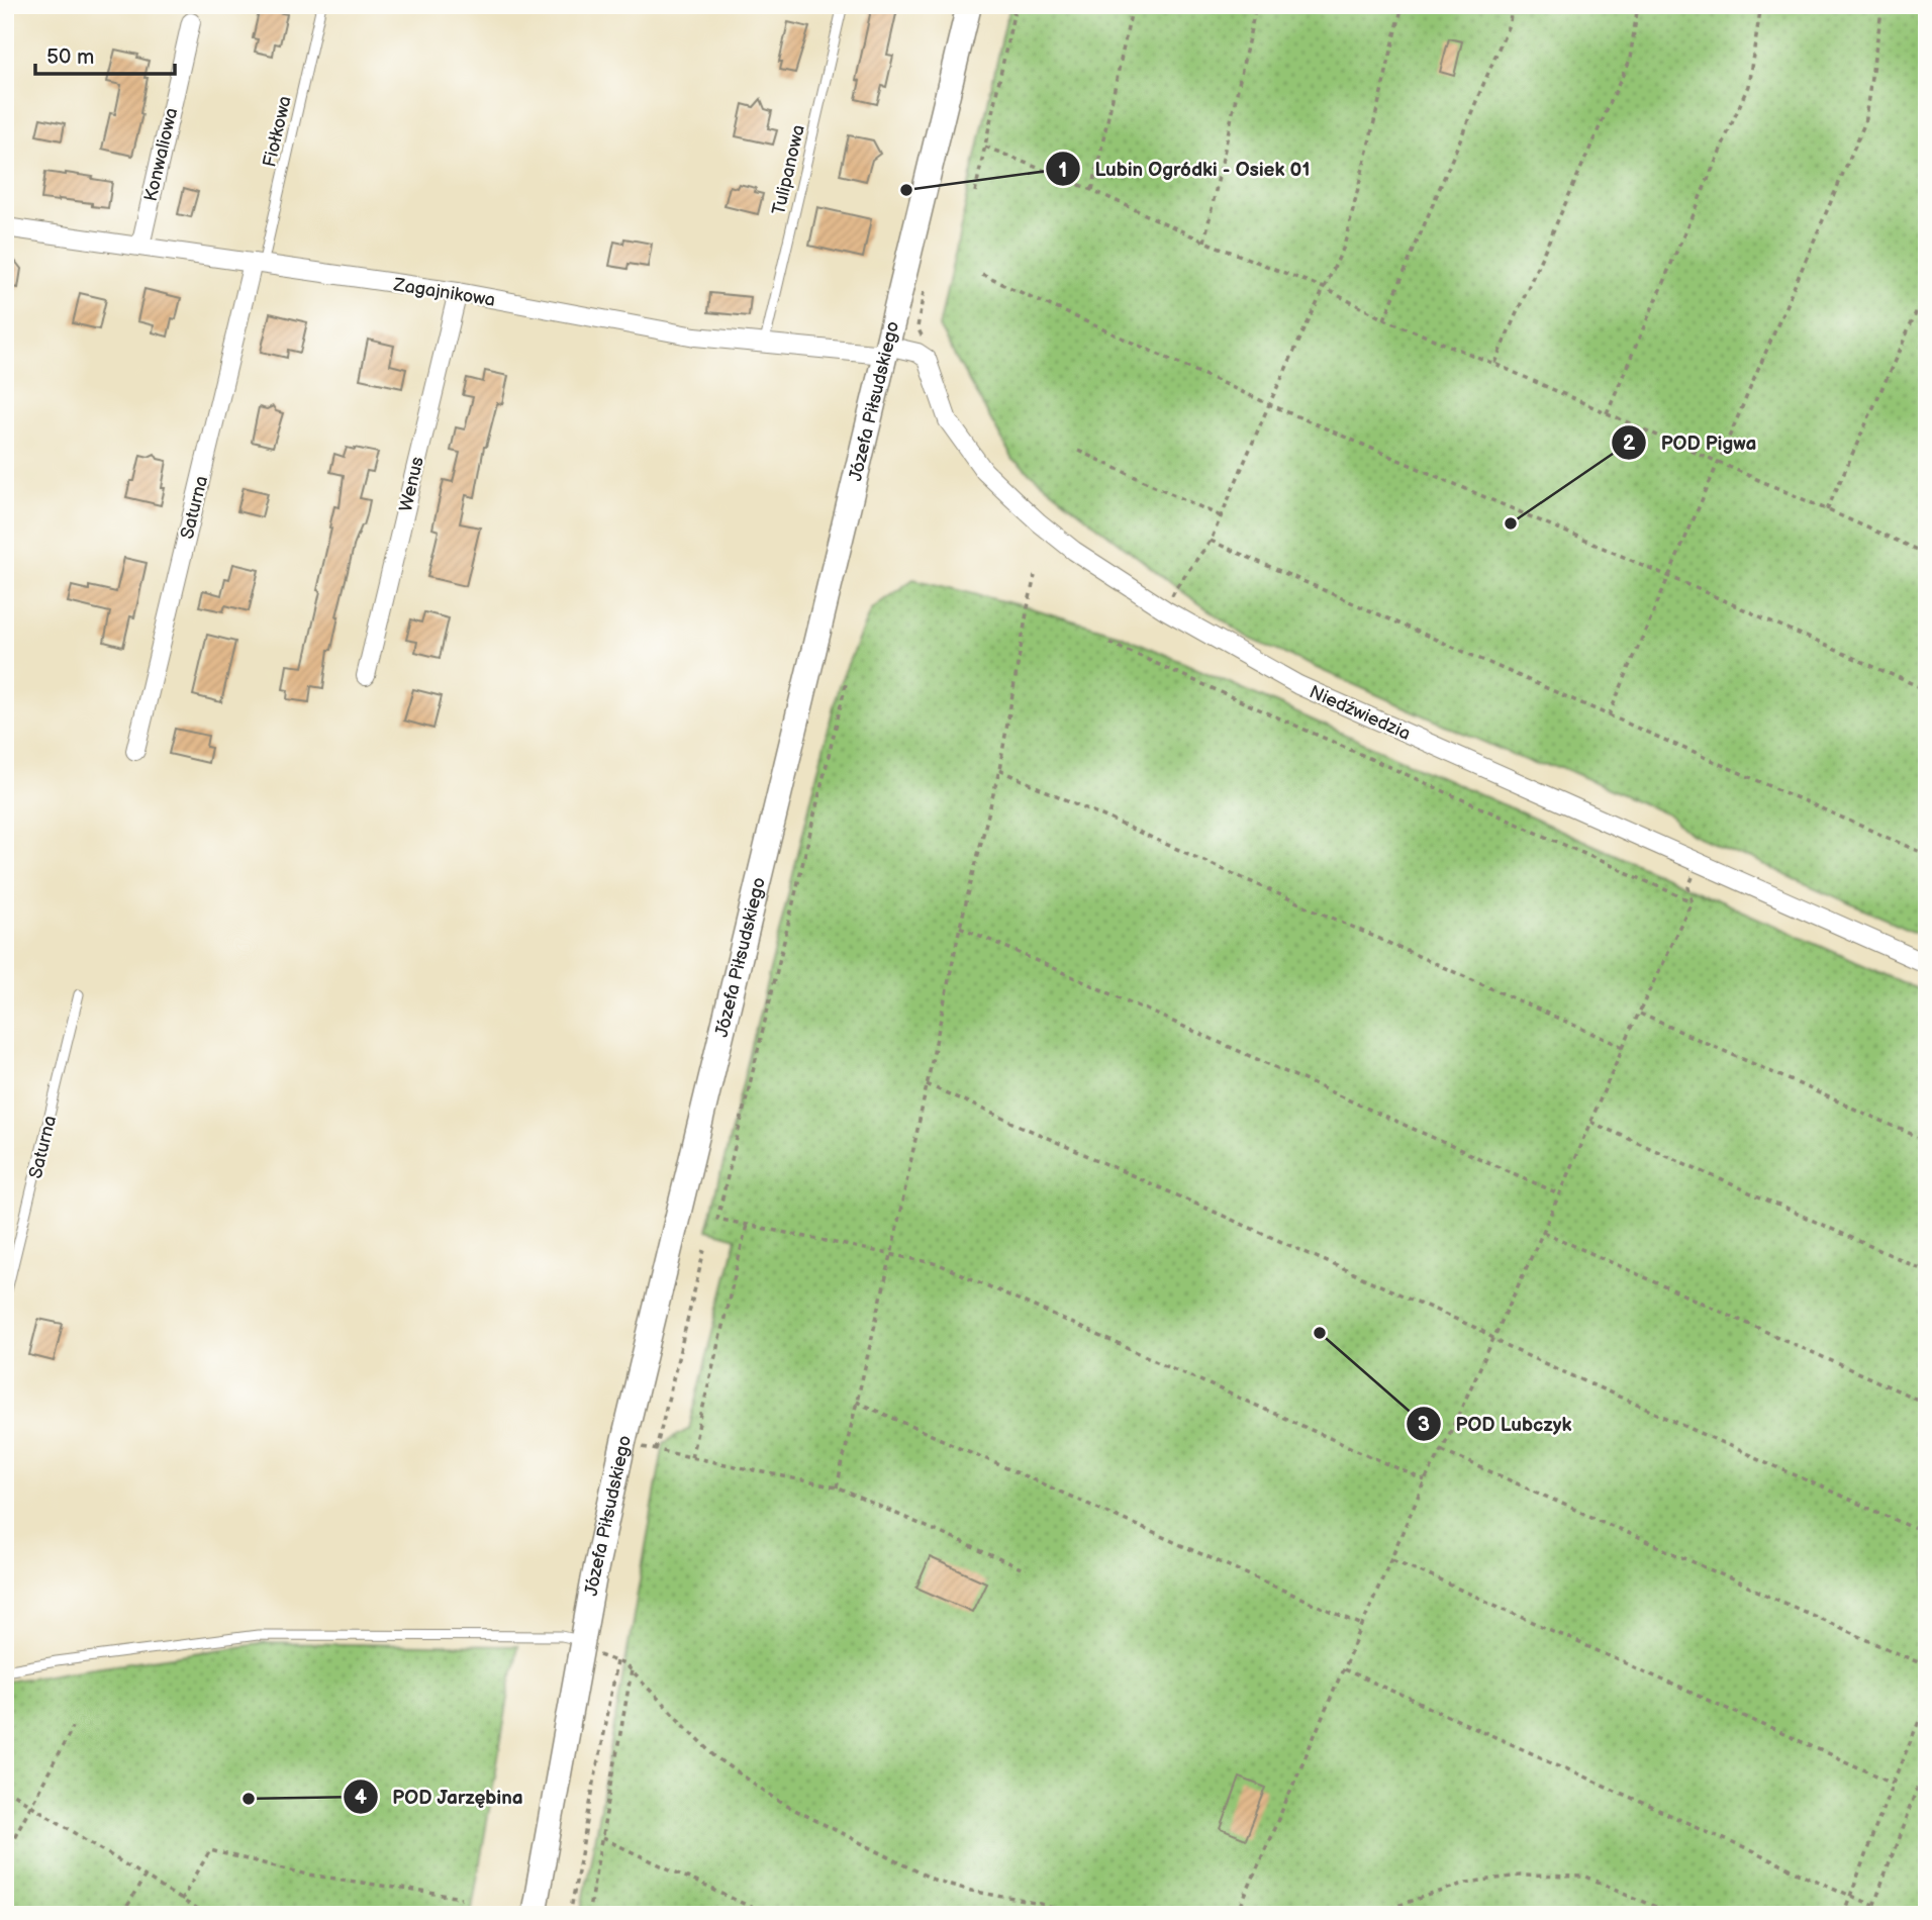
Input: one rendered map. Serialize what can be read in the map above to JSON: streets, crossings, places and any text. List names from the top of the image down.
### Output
{
  "streets": {
    "street": [
      "Konwaliowa",
      "Zagajnikowa",
      "Józefa Piłsudskiego",
      "Wenus",
      "Saturna",
      "Niedźwiedzia"
    ],
    "lane": ["Fiołkowa", "Tulipanowa"]
  },
  "crossings": [
    ["Fiołkowa", "Zagajnikowa"],
    ["Fiołkowa", "Saturna"],
    ["Konwaliowa", "Zagajnikowa"],
    ["Tulipanowa", "Zagajnikowa"],
    ["Zagajnikowa", "Józefa Piłsudskiego"],
    ["Zagajnikowa", "Wenus"],
    ["Zagajnikowa", "Saturna"],
    ["Zagajnikowa", "Niedźwiedzia"],
    ["Józefa Piłsudskiego", "Niedźwiedzia"]
  ],
  "places": [
    "Lubin Ogródki - Osiek 01",
    "POD Pigwa",
    "POD Lubczyk",
    "POD Jarzębina"
  ],
  "scale_bar": "50 m"
}
